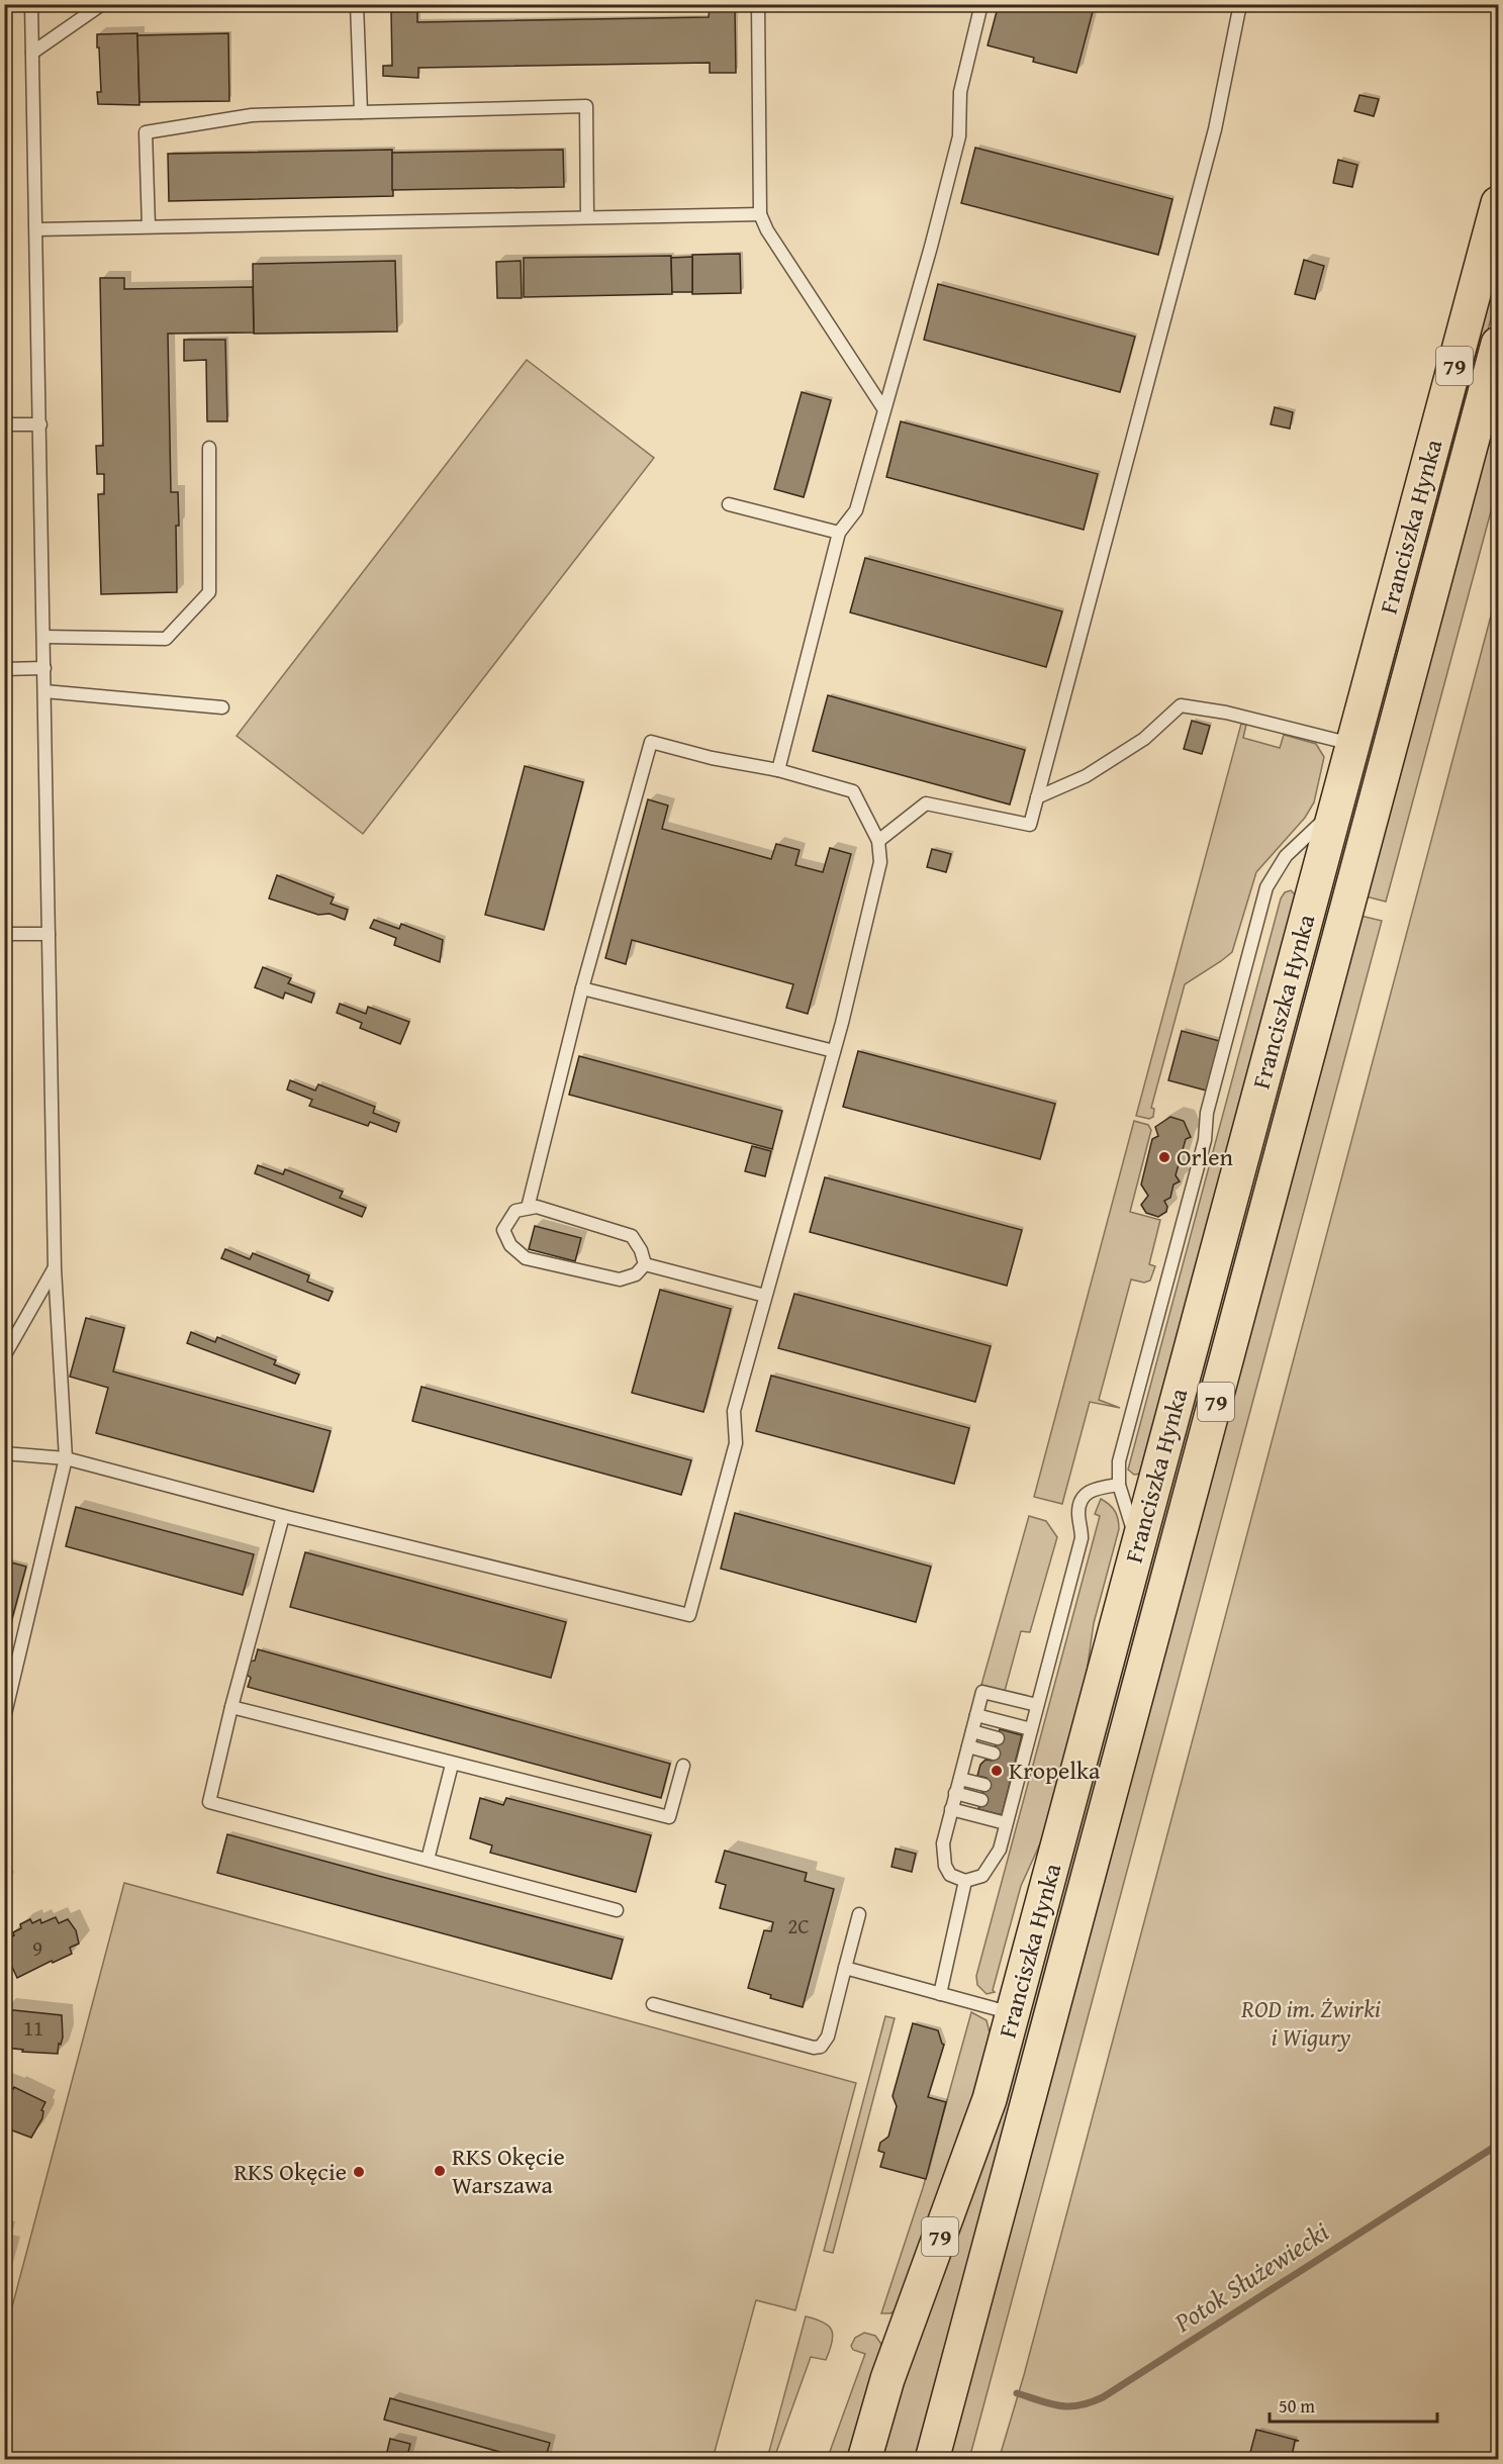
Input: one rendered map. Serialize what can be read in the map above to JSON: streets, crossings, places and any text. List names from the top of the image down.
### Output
{
  "streets": {
    "main road": ["79", "Franciszka Hynka"]
  },
  "water": ["Potok Służewiecki"],
  "parks": ["ROD im. Żwirki i Wigury"],
  "places": [
    "Orlen",
    "Kropelka",
    "RKS Okęcie Warszawa",
    "RKS Okęcie"
  ],
  "house_numbers": ["2C", "9", "11"],
  "scale_bar": "50 m"
}
